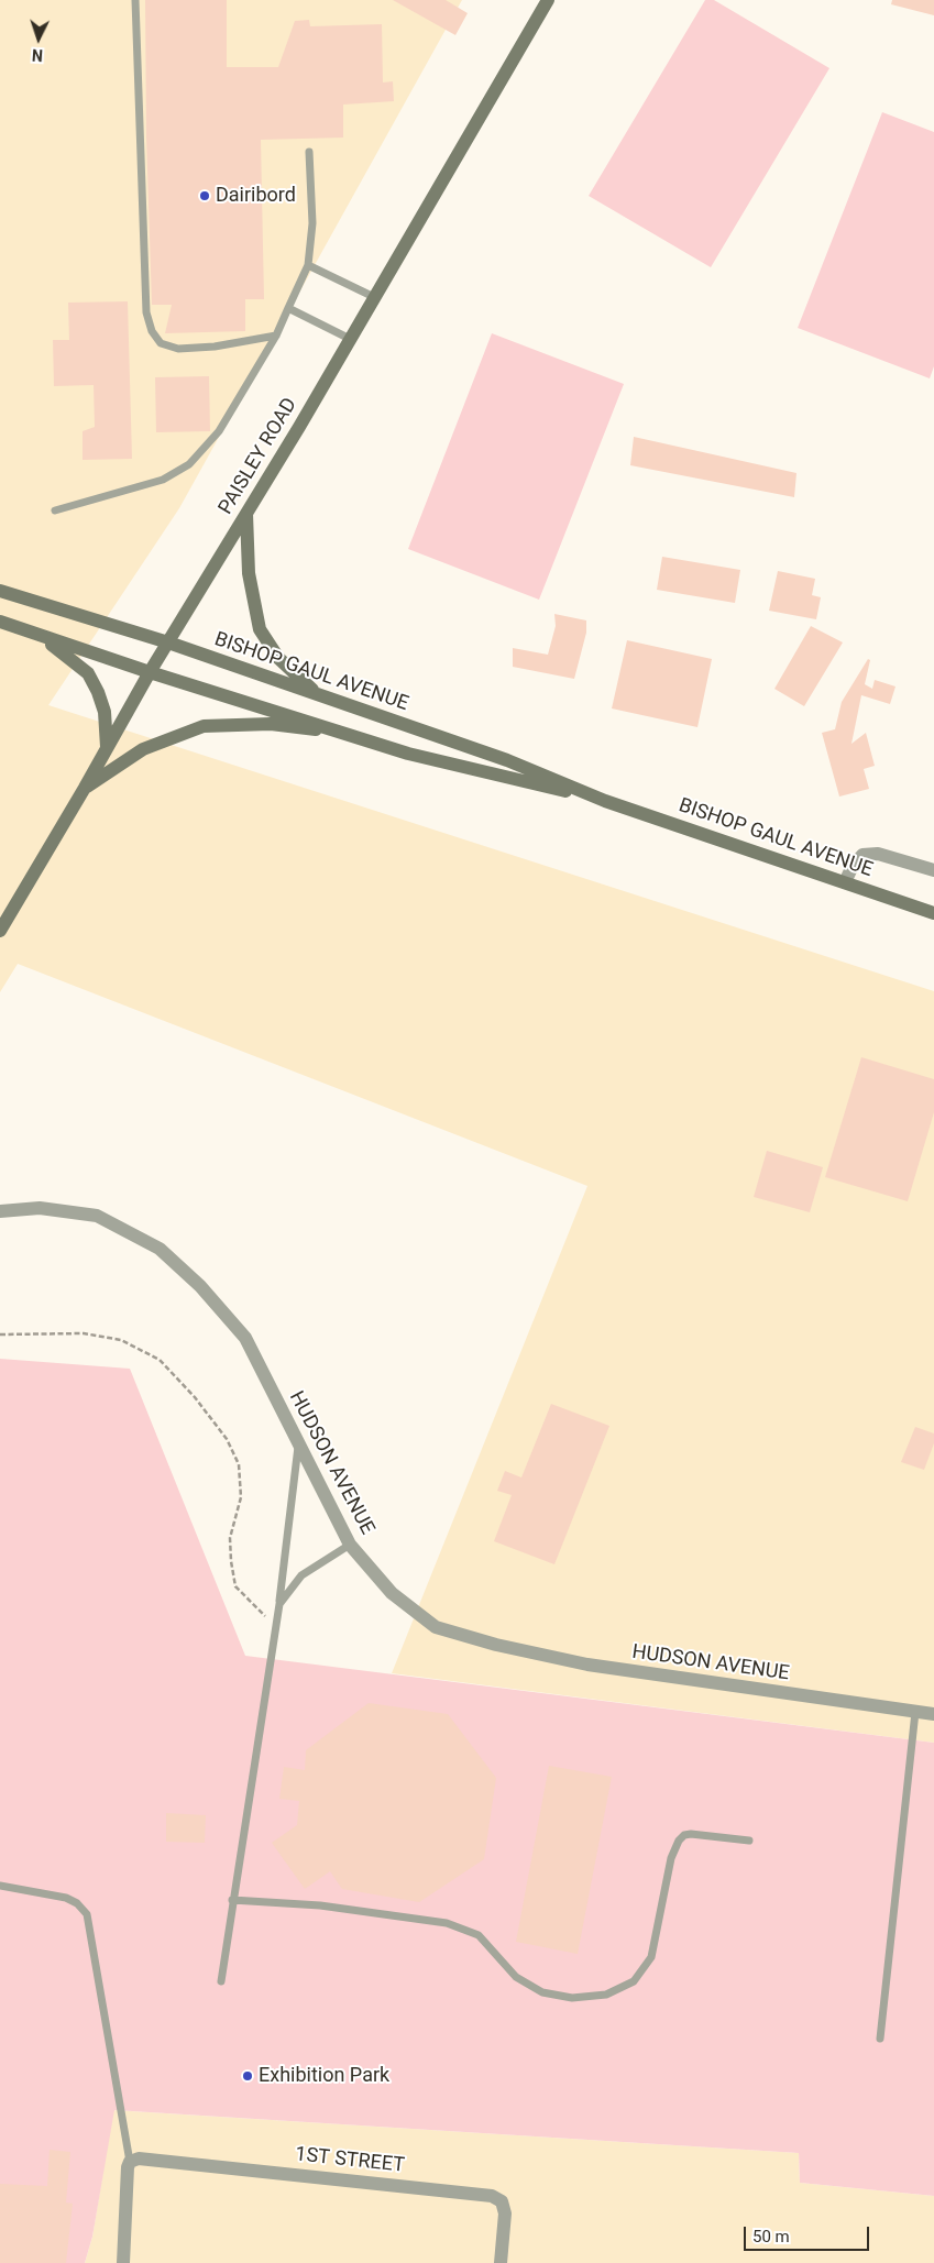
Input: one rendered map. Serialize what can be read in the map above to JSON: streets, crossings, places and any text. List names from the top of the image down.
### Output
{
  "streets": {
    "main road": ["PAISLEY ROAD", "BISHOP GAUL AVENUE"],
    "street": ["HUDSON AVENUE", "1ST STREET"]
  },
  "crossings": [
    ["PAISLEY ROAD", "BISHOP GAUL AVENUE"]
  ],
  "places": ["Dairibord", "Exhibition Park"],
  "scale_bar": "50 m",
  "north": "bottom"
}
